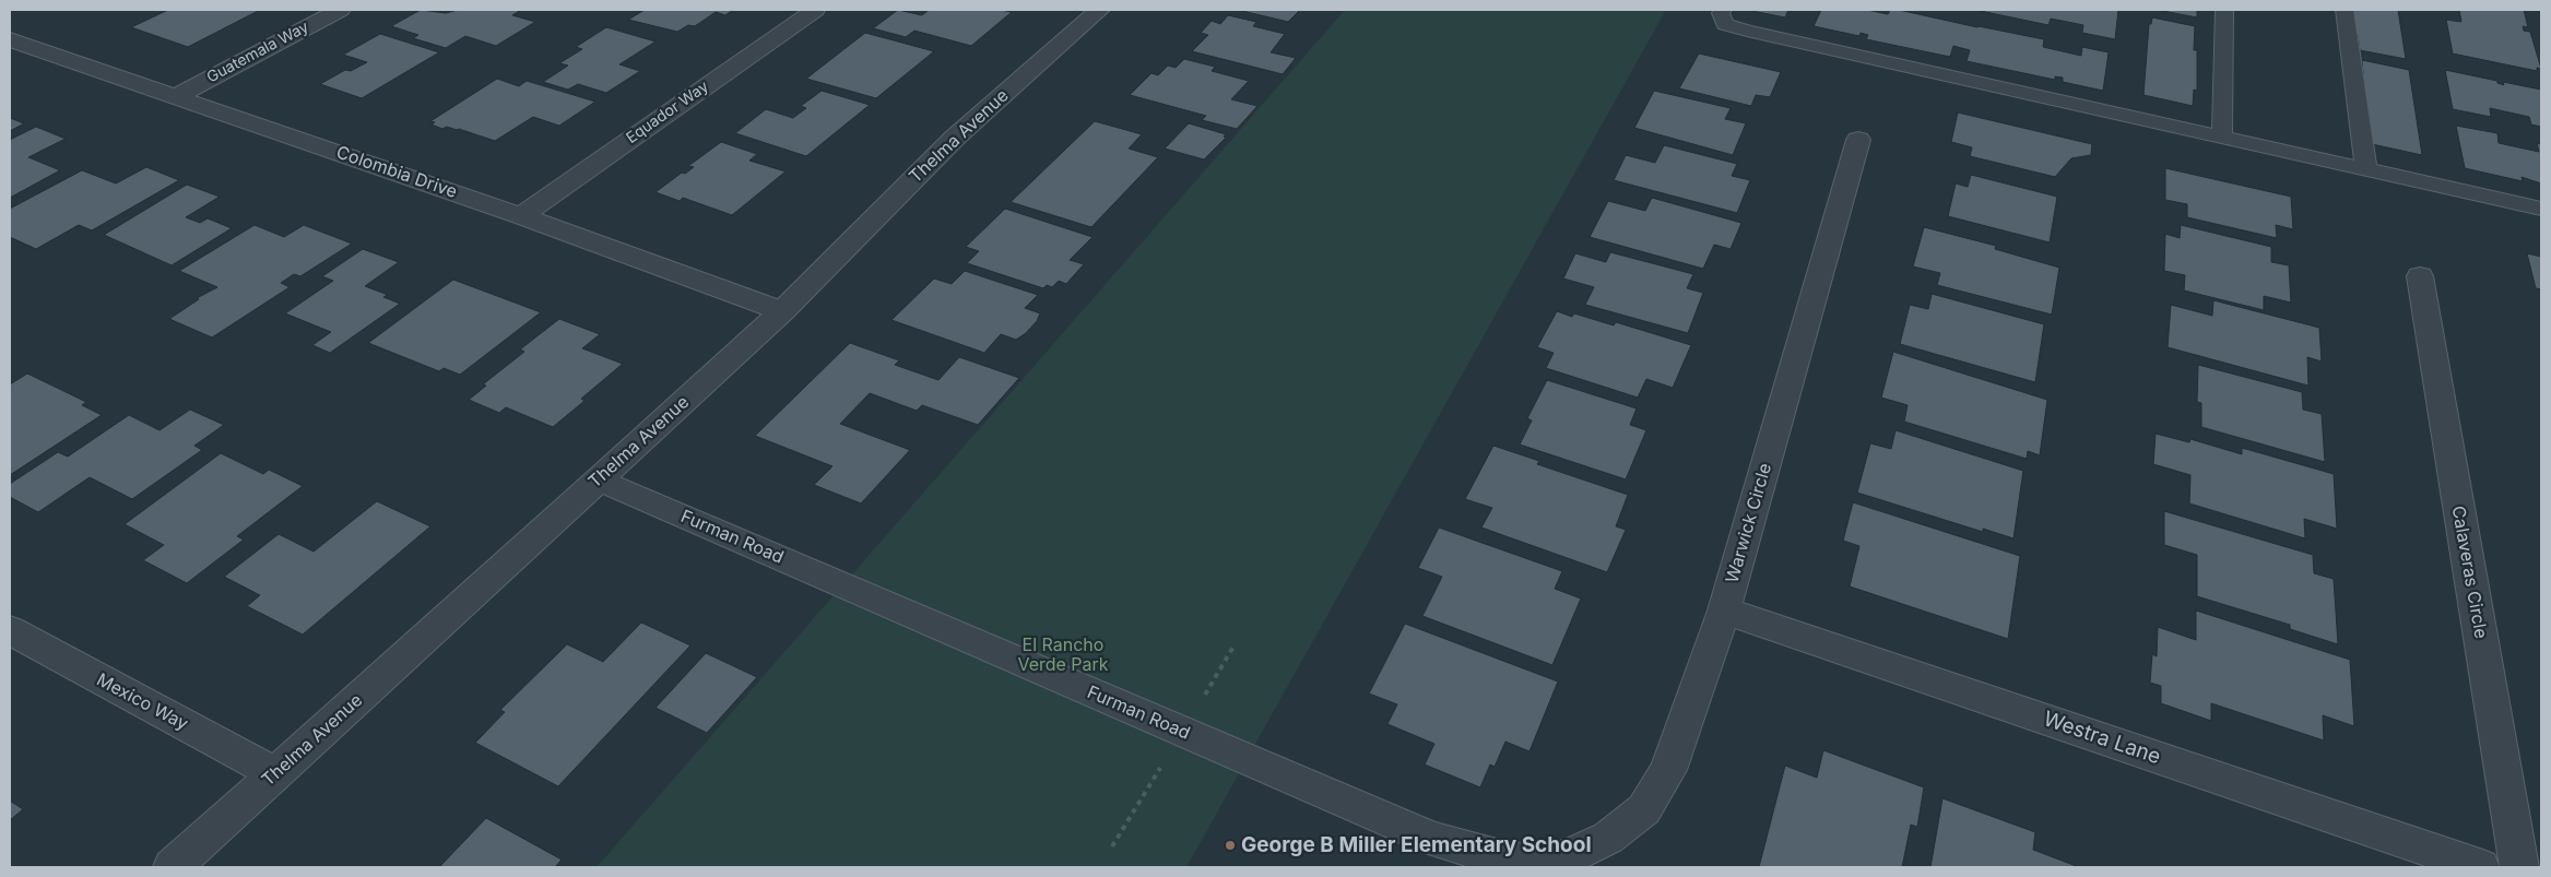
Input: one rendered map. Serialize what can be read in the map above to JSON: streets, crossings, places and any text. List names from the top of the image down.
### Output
{
  "streets": {
    "street": [
      "Guatemala Way",
      "Equador Way",
      "Thelma Avenue",
      "Colombia Drive",
      "Warwick Circle",
      "Furman Road",
      "Calaveras Circle",
      "Mexico Way",
      "Westra Lane"
    ]
  },
  "crossings": [
    ["Guatemala Way", "Colombia Drive"],
    ["Equador Way", "Colombia Drive"],
    ["Thelma Avenue", "Colombia Drive"],
    ["Thelma Avenue", "Furman Road"],
    ["Thelma Avenue", "Mexico Way"],
    ["Warwick Circle", "Furman Road"],
    ["Warwick Circle", "Westra Lane"]
  ],
  "parks": ["El Rancho Verde Park"],
  "places": ["George B Miller Elementary School"]
}
